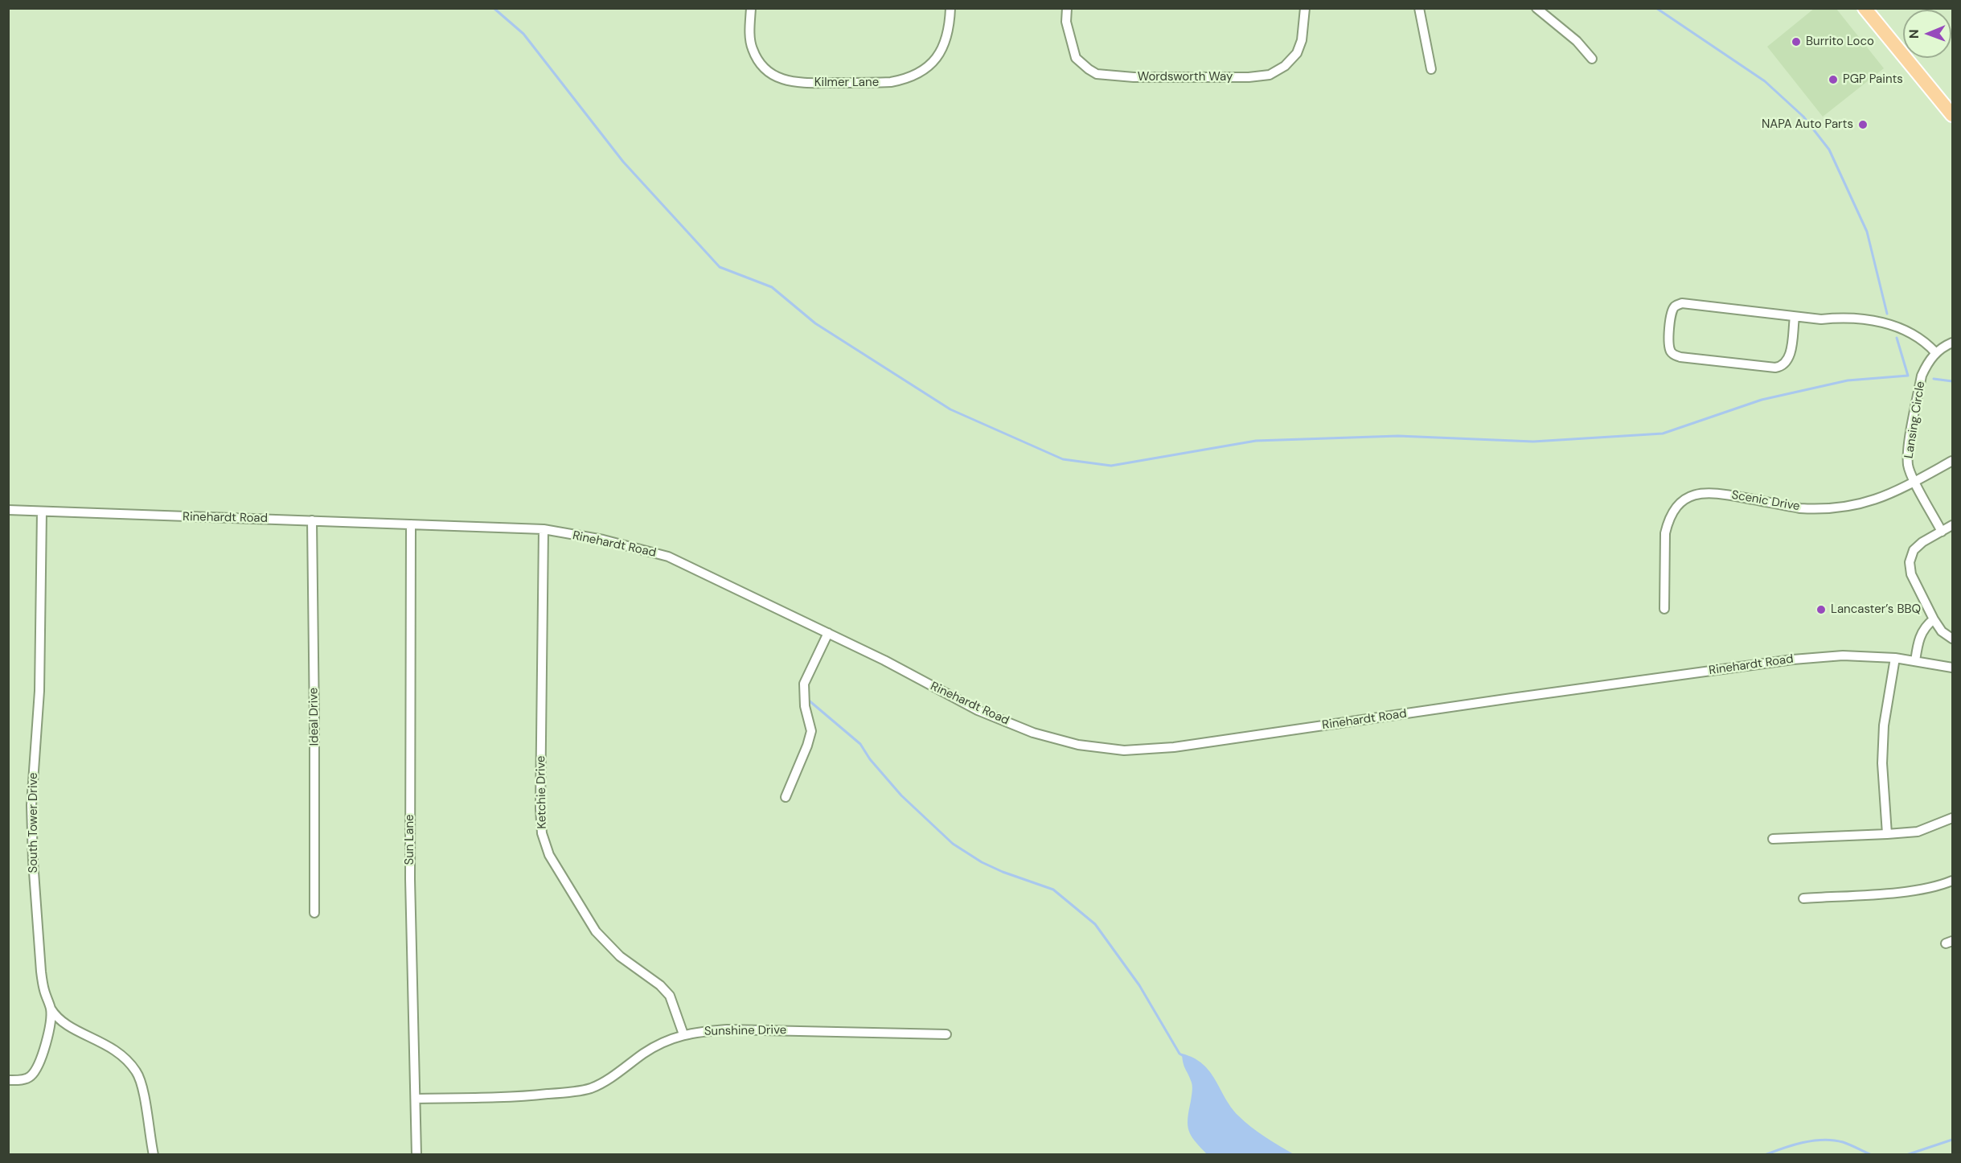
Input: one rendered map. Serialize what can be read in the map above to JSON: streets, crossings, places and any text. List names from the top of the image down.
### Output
{
  "streets": {
    "street": [
      "Wordsworth Way",
      "Kilmer Lane",
      "Lansing Circle",
      "Scenic Drive",
      "Rinehardt Road",
      "Ideal Drive",
      "Ketchie Drive",
      "South Tower Drive",
      "Sun Lane",
      "Sunshine Drive"
    ]
  },
  "crossings": [
    ["Lansing Circle", "Scenic Drive"],
    ["Rinehardt Road", "Ideal Drive"],
    ["Rinehardt Road", "Ketchie Drive"],
    ["Rinehardt Road", "South Tower Drive"],
    ["Rinehardt Road", "Sun Lane"],
    ["Ketchie Drive", "Sunshine Drive"],
    ["Sun Lane", "Sunshine Drive"]
  ],
  "places": [
    "Burrito Loco",
    "PGP Paints",
    "NAPA Auto Parts",
    "Lancaster’s BBQ"
  ],
  "north": "left"
}
